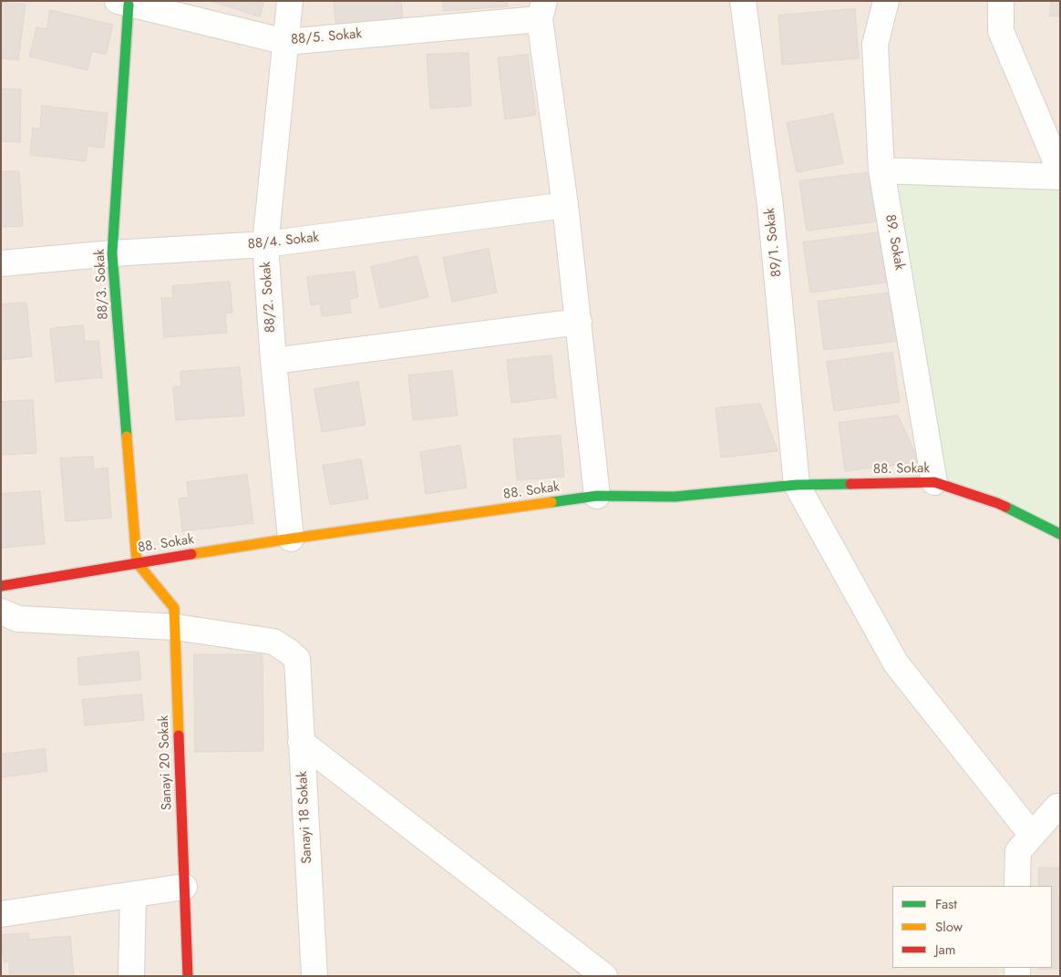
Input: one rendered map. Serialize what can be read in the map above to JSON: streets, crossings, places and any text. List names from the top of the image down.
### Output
{
  "streets": {
    "street": [
      "88/5. Sokak",
      "88/4. Sokak",
      "89/1. Sokak",
      "89. Sokak",
      "88/3. Sokak",
      "88/2. Sokak",
      "88. Sokak",
      "Sanayi 20 Sokak",
      "Sanayi 18 Sokak"
    ]
  },
  "crossings": [
    ["88/5. Sokak", "88/3. Sokak"],
    ["88/5. Sokak", "88/2. Sokak"],
    ["88/4. Sokak", "88/3. Sokak"],
    ["88/4. Sokak", "88/2. Sokak"],
    ["89/1. Sokak", "88. Sokak"],
    ["89. Sokak", "88. Sokak"],
    ["88/3. Sokak", "88. Sokak"],
    ["88/3. Sokak", "Sanayi 20 Sokak"],
    ["88/2. Sokak", "88. Sokak"],
    ["88. Sokak", "Sanayi 20 Sokak"],
    ["Sanayi 20 Sokak", "Sanayi 18 Sokak"]
  ],
  "legend": ["Fast", "Slow", "Jam"]
}
